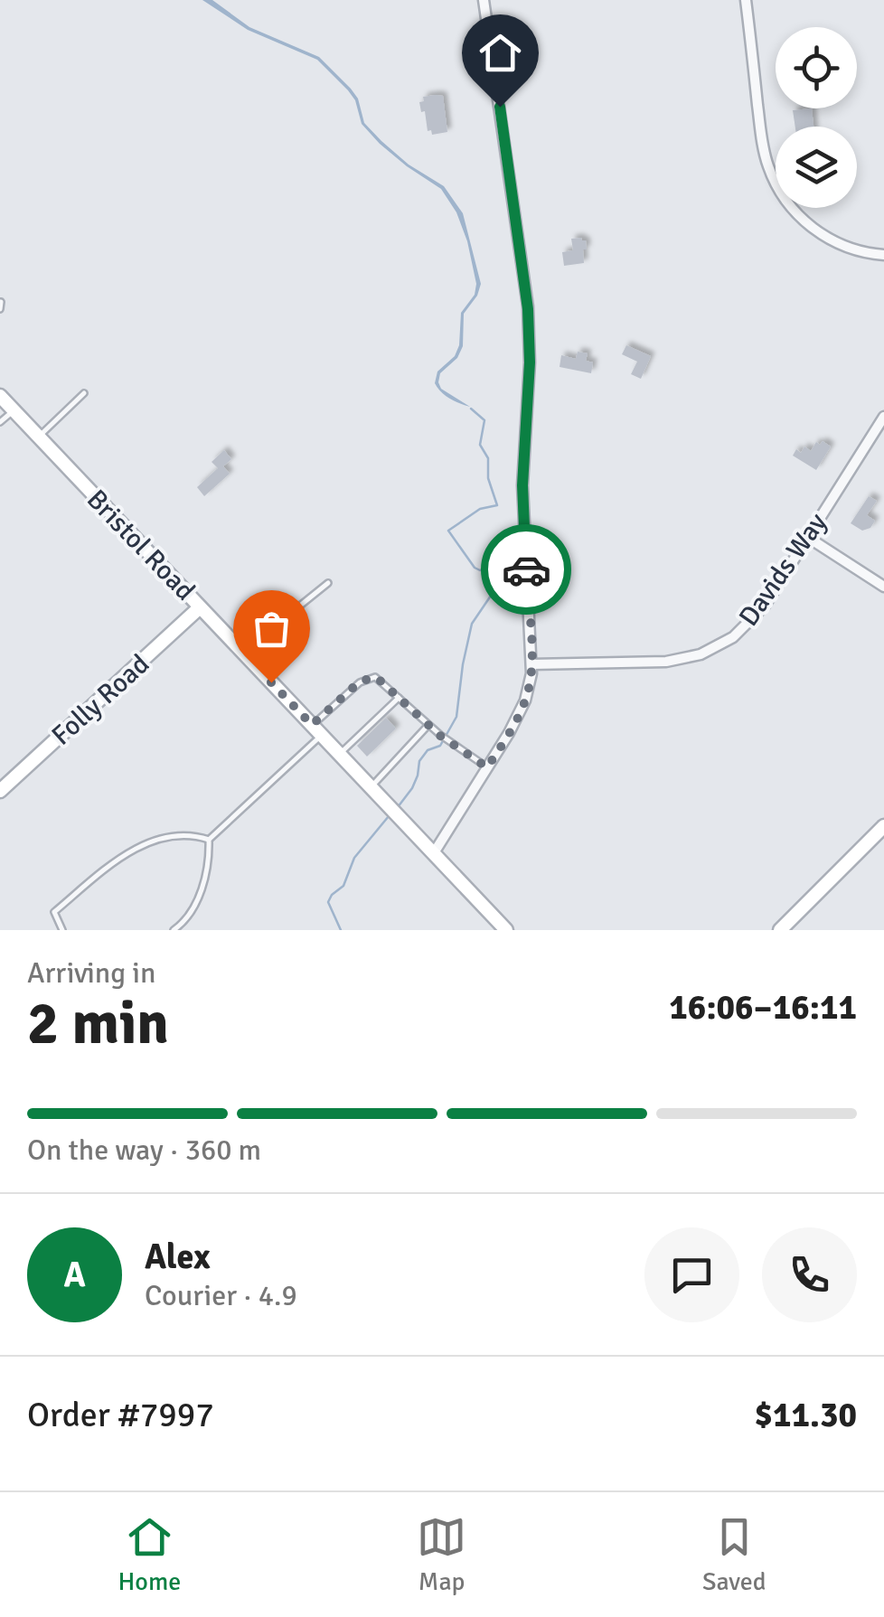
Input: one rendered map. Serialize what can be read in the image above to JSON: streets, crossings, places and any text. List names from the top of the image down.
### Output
{
  "streets": {
    "main road": ["Bristol Road", "Folly Road"],
    "street": ["Davids Way"]
  },
  "crossings": [
    ["Bristol Road", "Folly Road"]
  ],
  "page": {
    "heading": ["2 min", "Arriving in", "16:06–16:11"],
    "panel": [
      "Alex",
      "Courier · 4.9",
      "Order #7997",
      "$11.30"
    ],
    "bar": "On the way · 360 m",
    "round": "A",
    "tabs": ["Home", "Map", "Saved"]
  }
}
